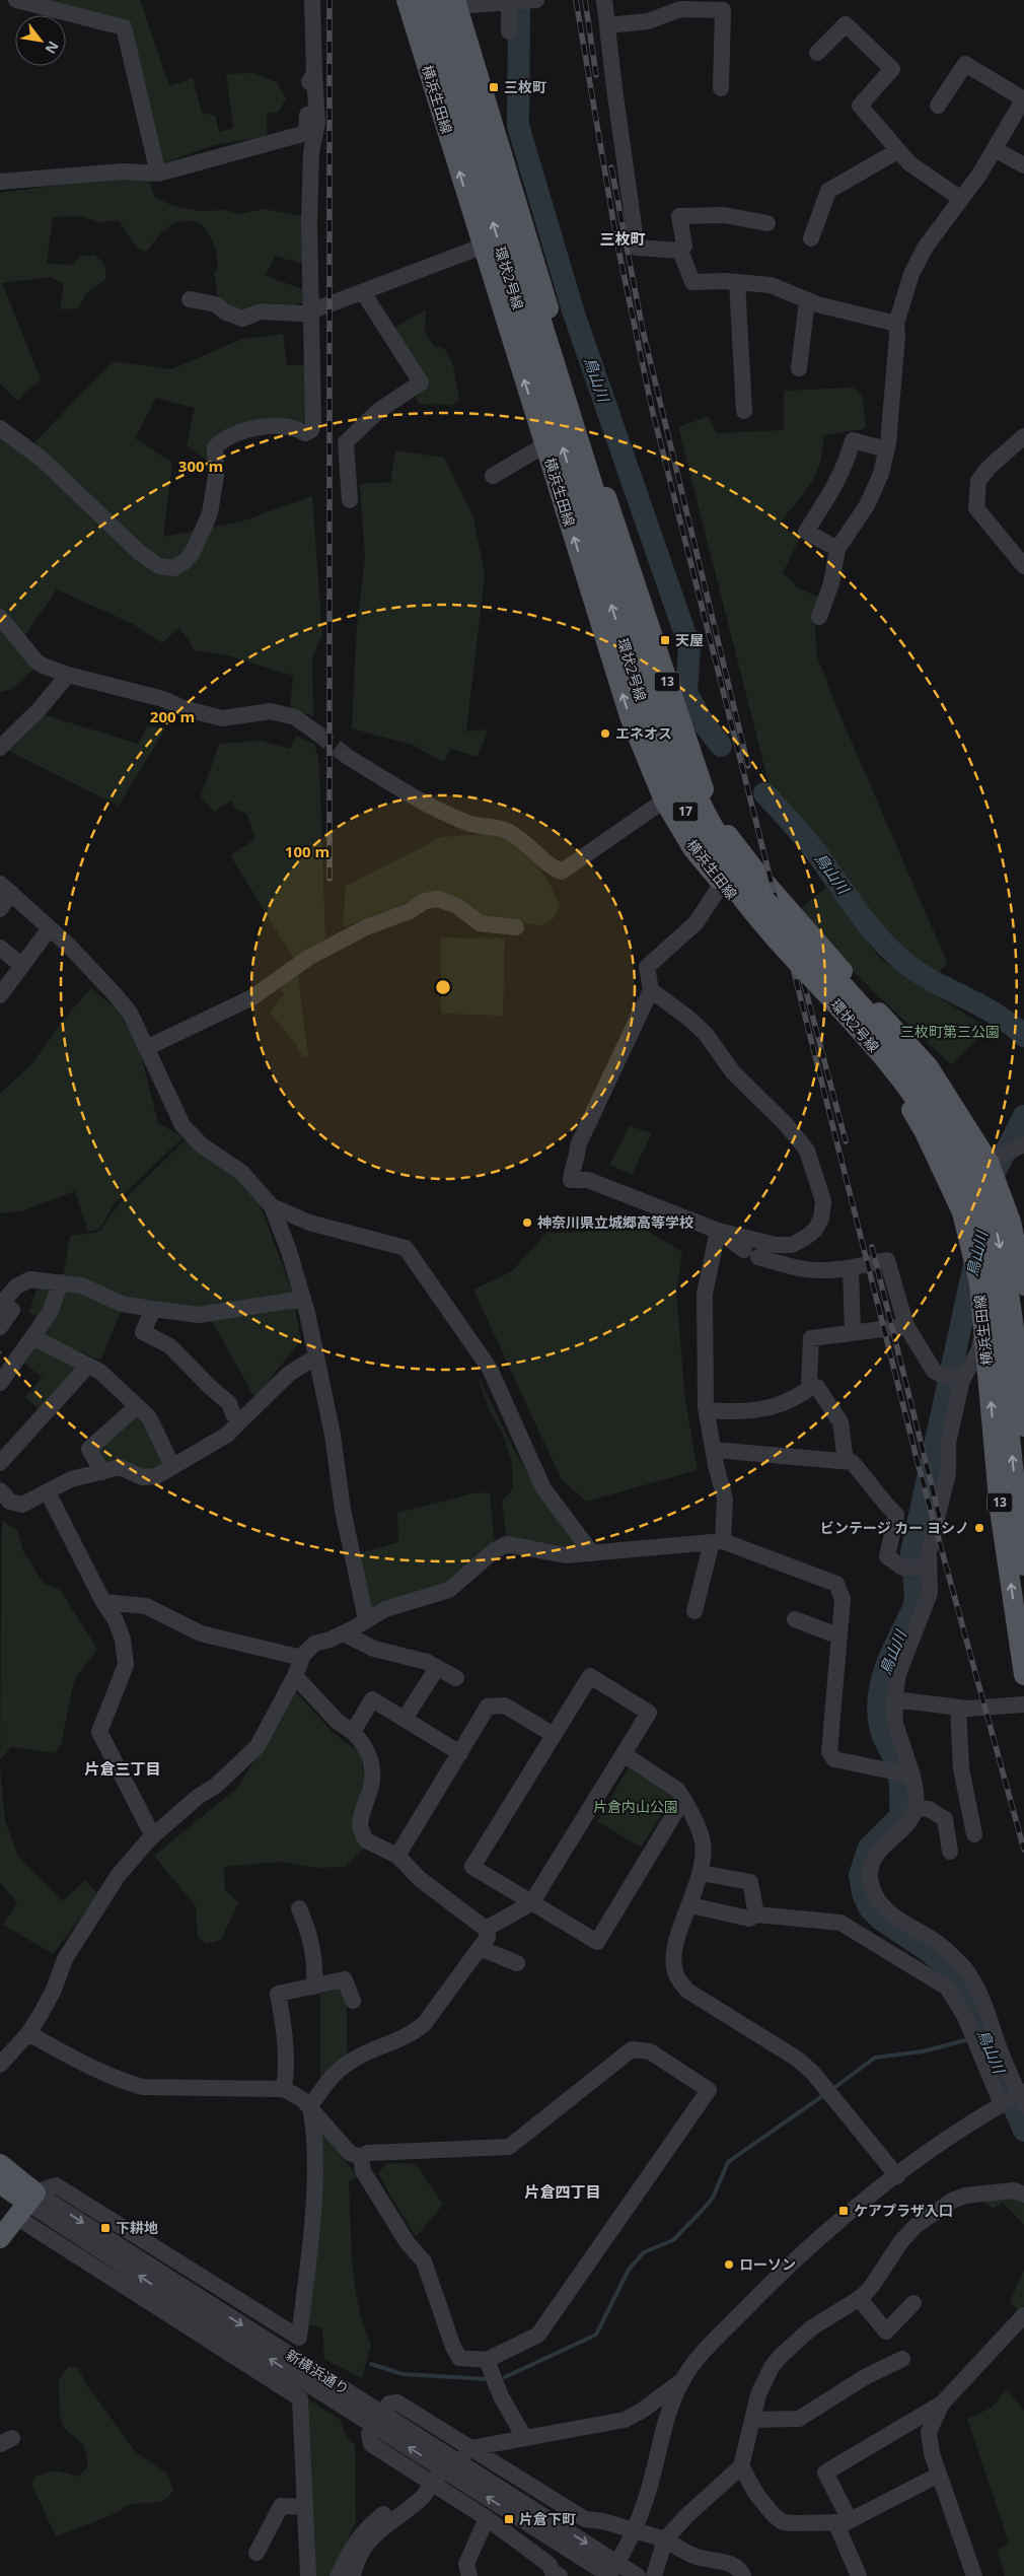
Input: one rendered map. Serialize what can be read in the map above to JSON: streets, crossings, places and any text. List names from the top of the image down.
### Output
{
  "streets": {
    "main road": [
      "横浜生田線",
      "環状2号線",
      "13",
      "17",
      "新横浜通り"
    ]
  },
  "crossings": [
    ["環状2号線", "13"]
  ],
  "districts": ["三枚町", "片倉三丁目", "片倉四丁目"],
  "water": ["鳥山川"],
  "parks": ["三枚町第三公園", "片倉内山公園"],
  "places": {
    "transit": [
      "三枚町",
      "天屋",
      "ケアプラザ入口",
      "下耕地",
      "片倉下町"
    ],
    "other": [
      "エネオス",
      "神奈川県立城郷高等学校",
      "ビンテージ カー ヨシノ",
      "ローソン"
    ]
  },
  "north": "bottom right",
  "rings": ["300 m", "200 m", "100 m"]
}
